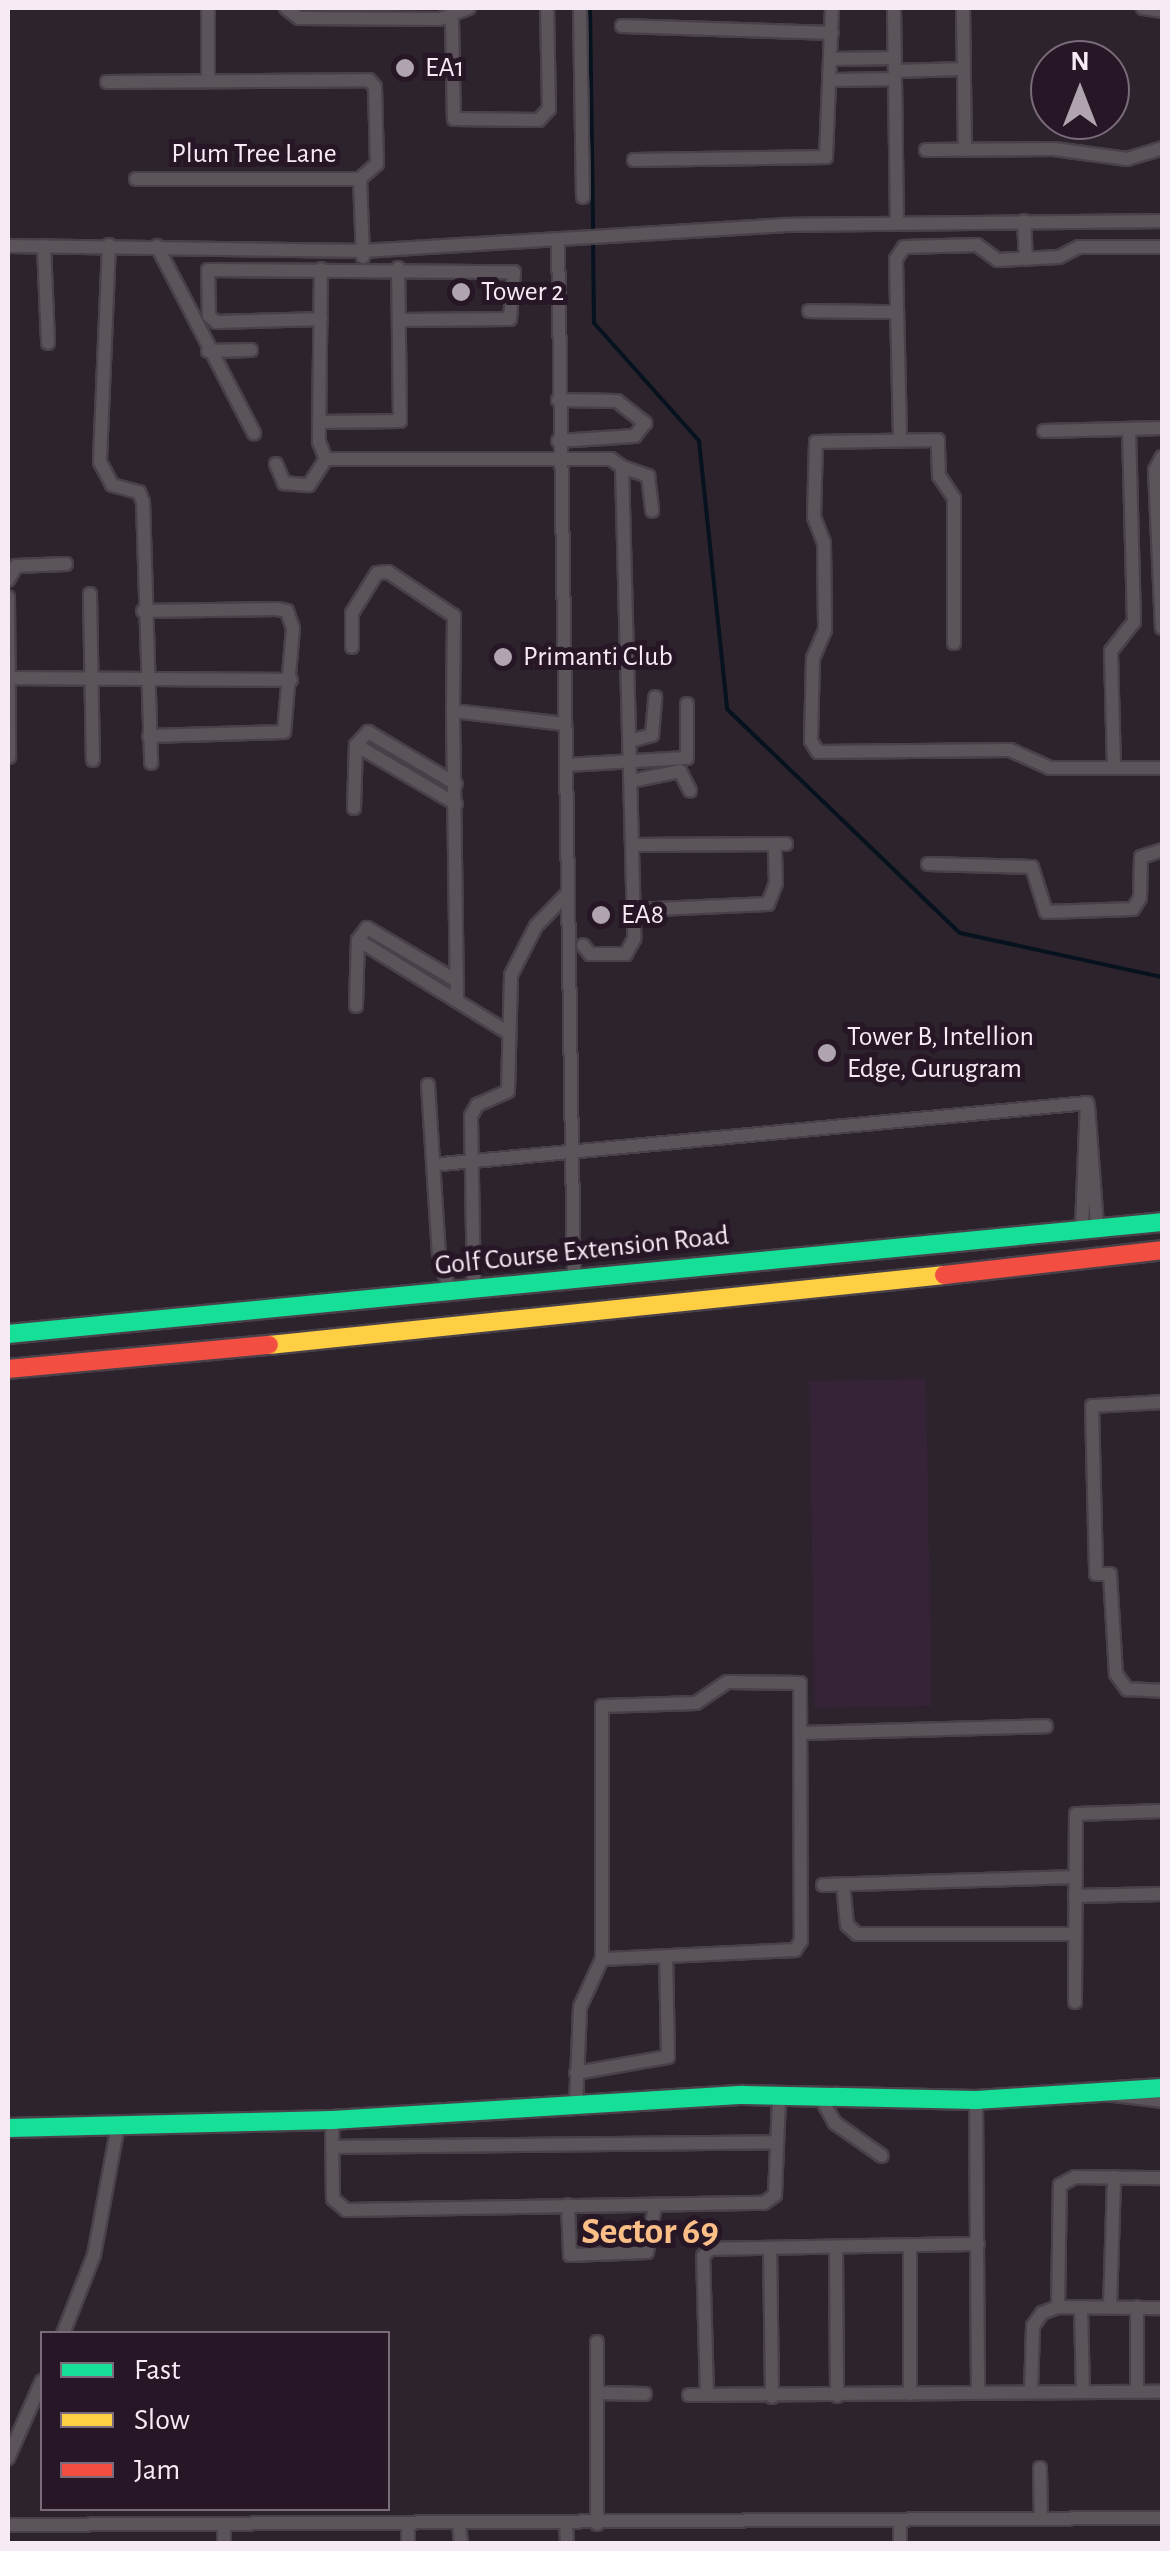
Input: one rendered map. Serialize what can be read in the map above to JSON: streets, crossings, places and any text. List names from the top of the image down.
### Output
{
  "streets": {
    "main road": ["Golf Course Extension Road"],
    "street": ["Plum Tree Lane"]
  },
  "districts": ["Sector 69"],
  "places": [
    "EA1",
    "Tower 2",
    "Primanti Club",
    "EA8",
    "Tower B, Intellion Edge, Gurugram"
  ],
  "legend": ["Fast", "Slow", "Jam"],
  "north": "top"
}
